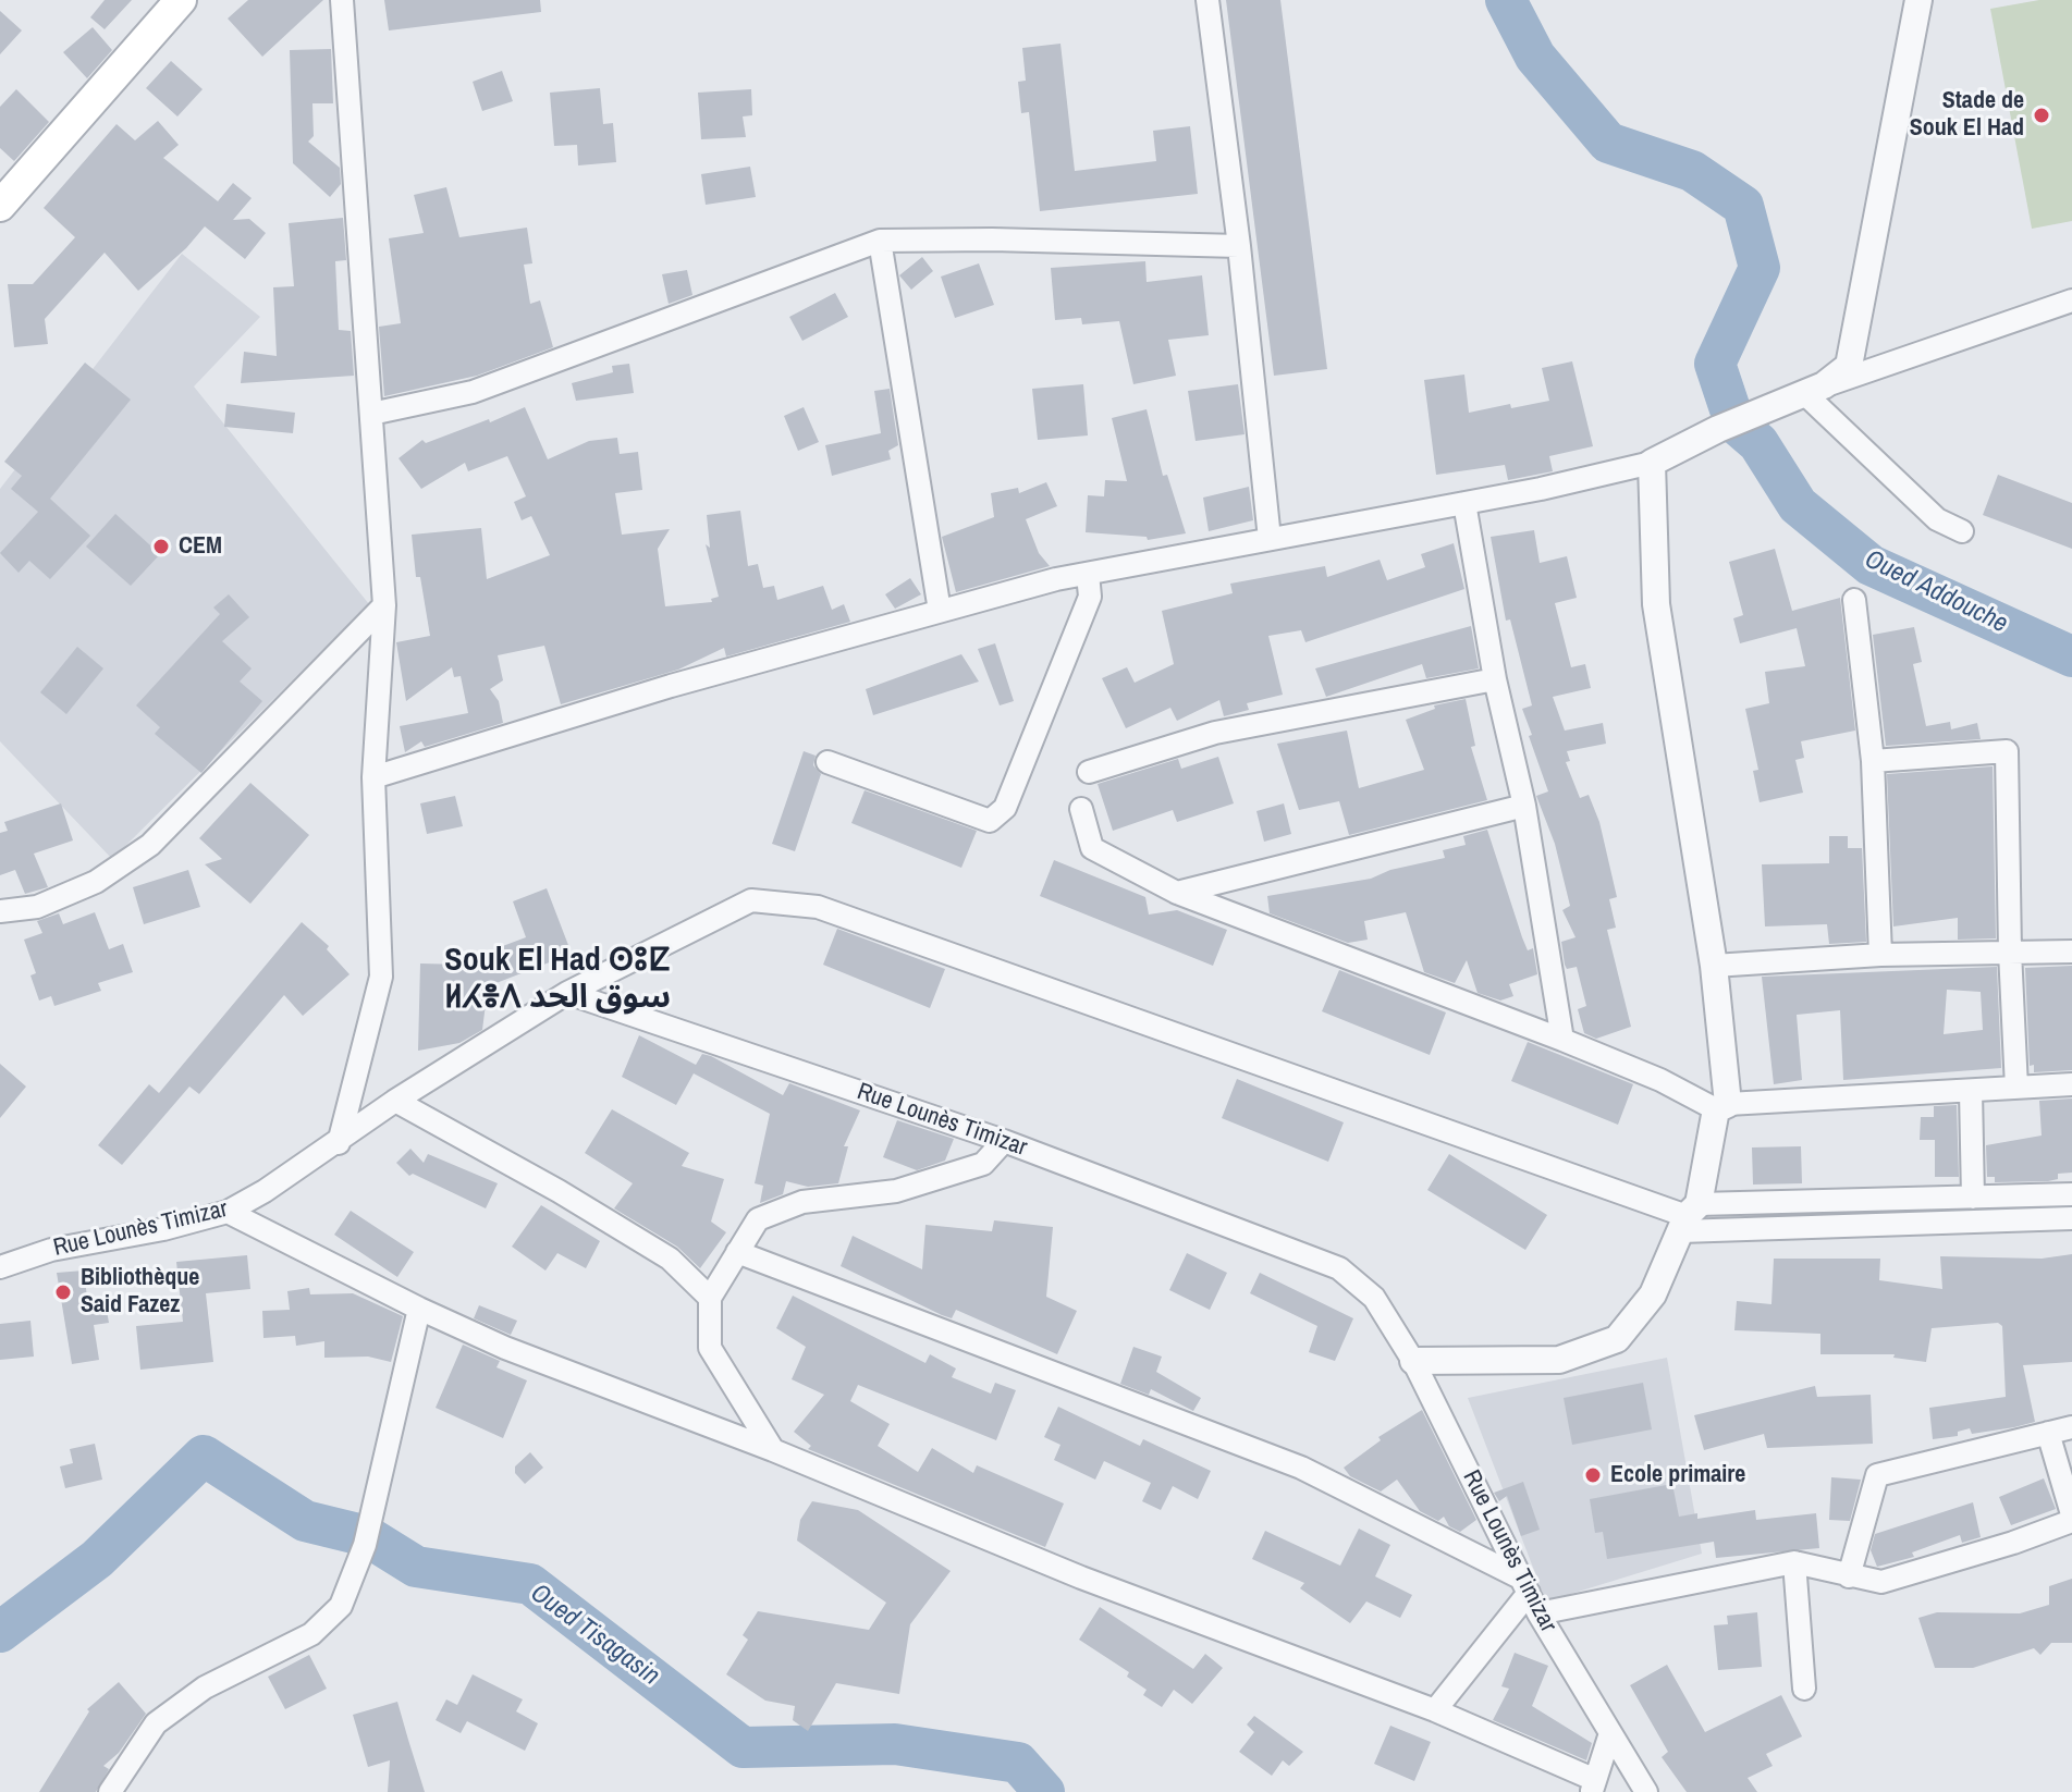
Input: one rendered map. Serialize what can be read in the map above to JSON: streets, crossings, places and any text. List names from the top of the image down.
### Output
{
  "streets": {
    "street": ["Rue Lounès Timizar"]
  },
  "districts": ["Souk El Had ⵙⵓⵇ ⵍⵃⴻⴷ سوق الحد"],
  "water": ["Oued Addouche", "Oued Tisagasin"],
  "places": [
    "Stade de Souk El Had",
    "CEM",
    "Bibliothèque Said Fazez",
    "Ecole primaire"
  ]
}
